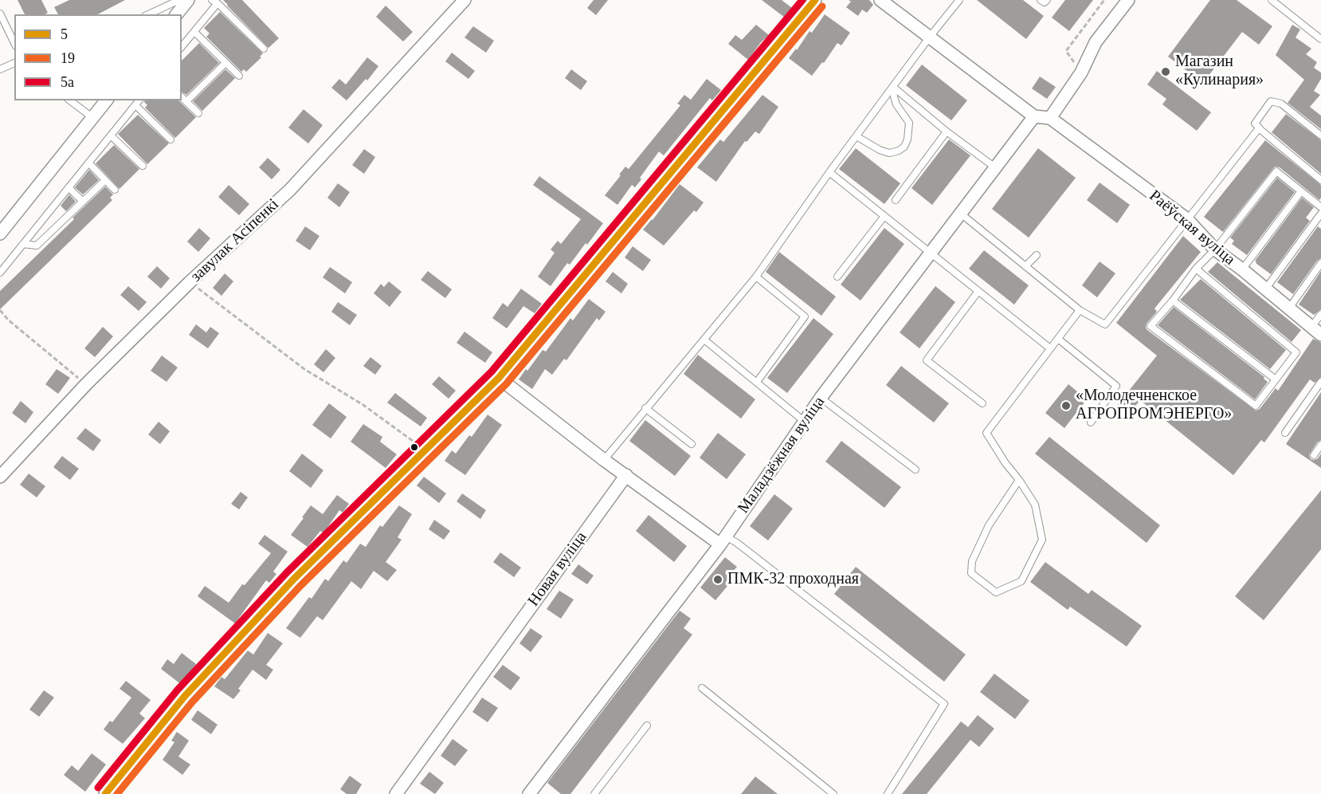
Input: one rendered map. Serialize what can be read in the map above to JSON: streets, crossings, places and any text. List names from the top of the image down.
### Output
{
  "streets": {
    "street": [
      "Раёўская вуліца",
      "завулак Асіпенкі",
      "Маладзёжная вуліца",
      "Новая вуліца"
    ]
  },
  "places": ["Магазин «Кулинария»", "«Молодечненское АГРОПРОМЭНЕРГО»", "ПМК-32 проходная"],
  "lines": ["transit line 5", "transit line 5а", "transit line 19"],
  "legend": ["5", "19", "5а"]
}
